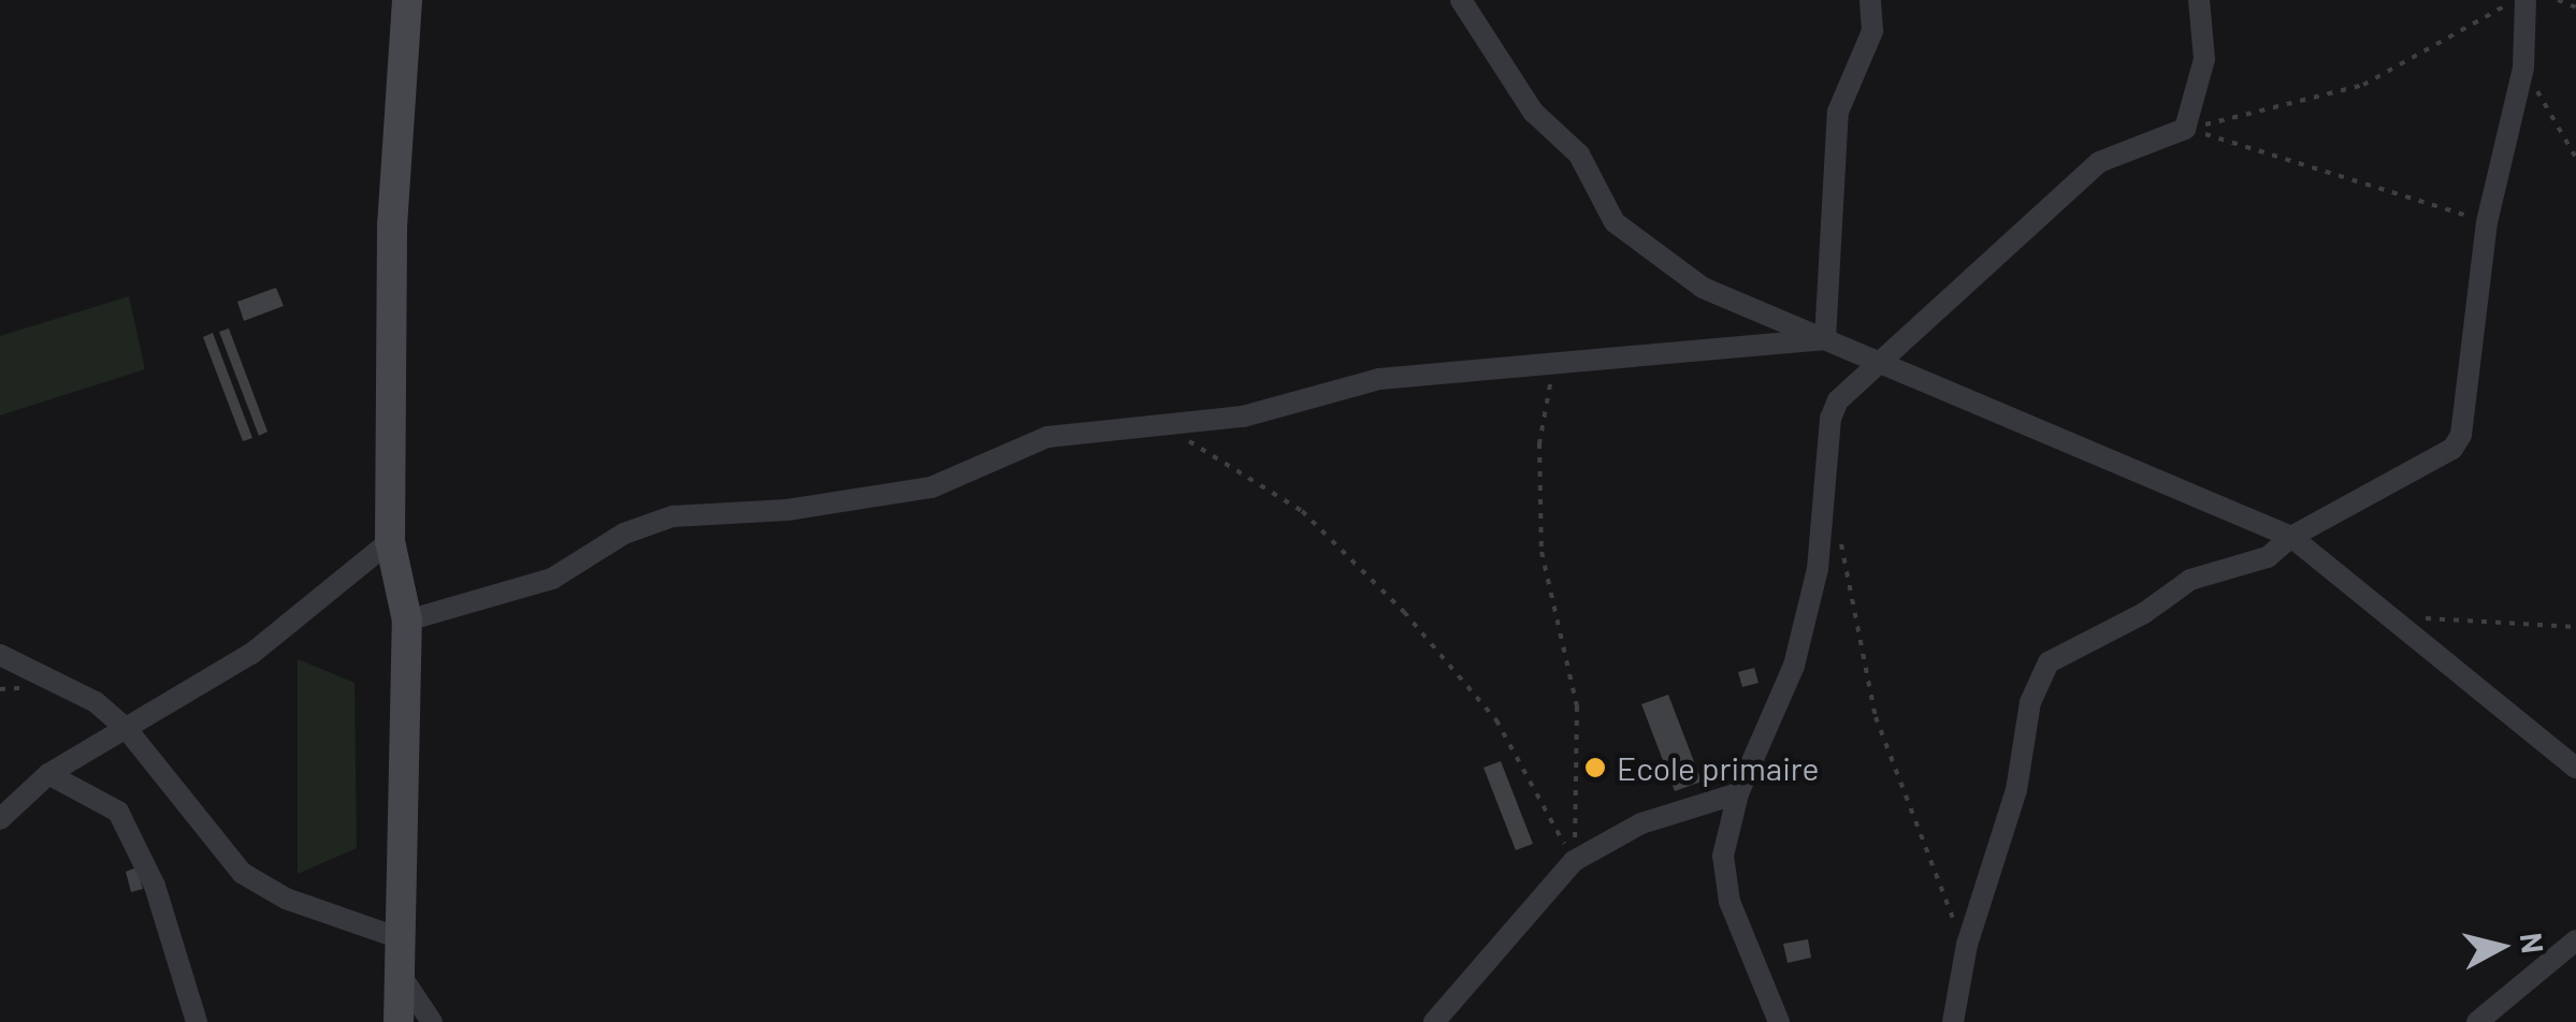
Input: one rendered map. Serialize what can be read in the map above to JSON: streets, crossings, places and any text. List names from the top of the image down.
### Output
{
  "places": ["Ecole primaire"],
  "north": "right"
}
